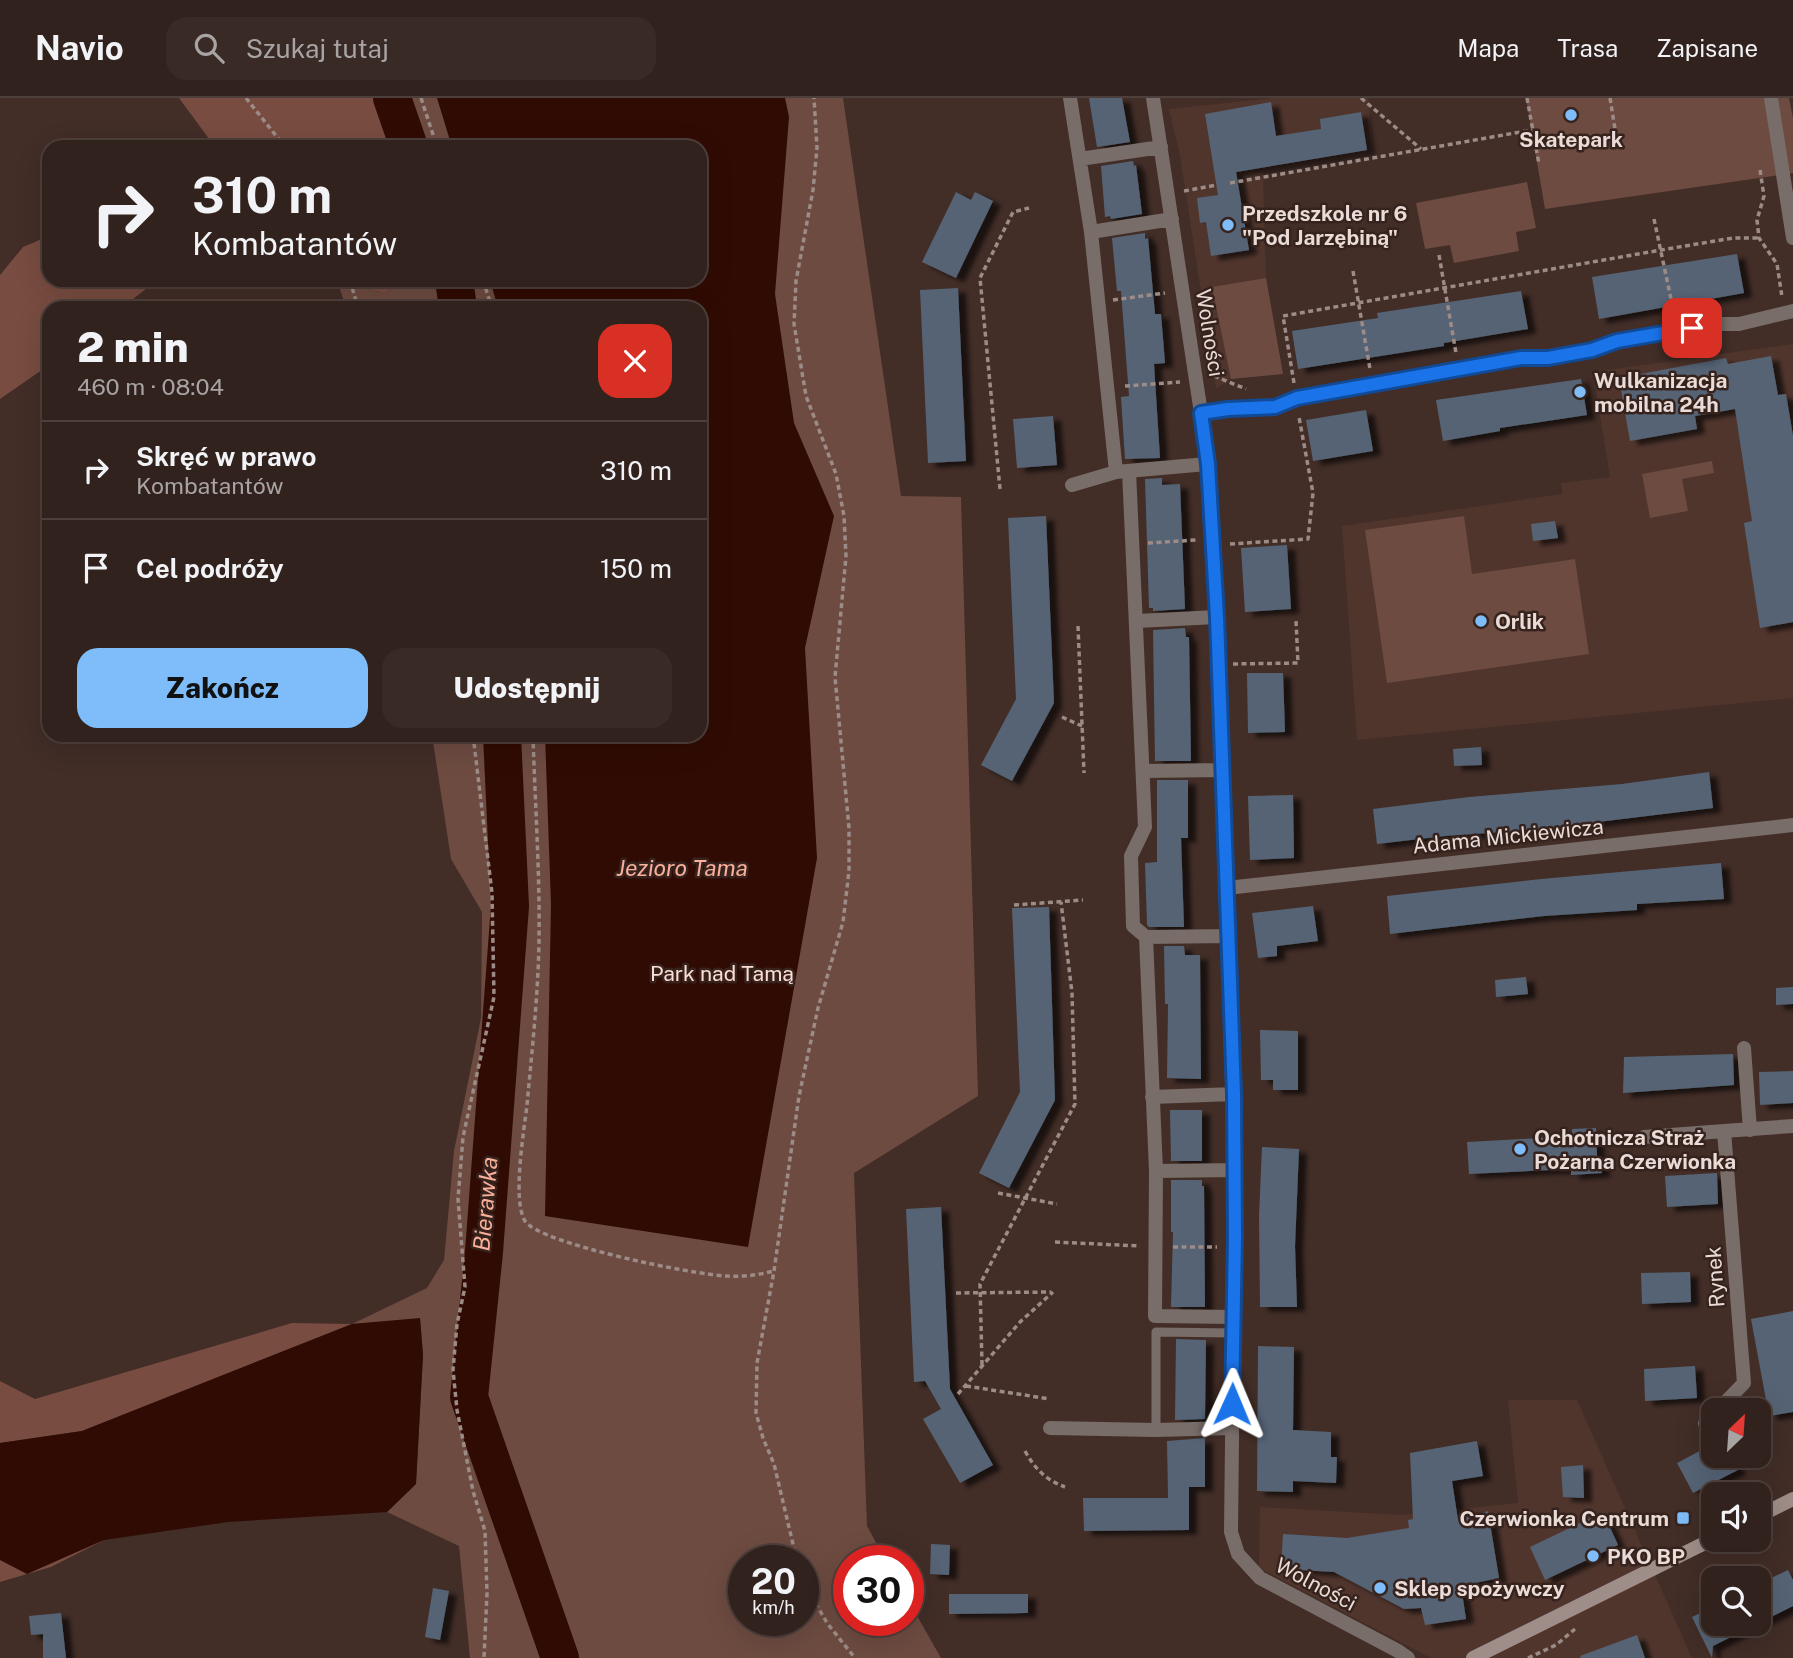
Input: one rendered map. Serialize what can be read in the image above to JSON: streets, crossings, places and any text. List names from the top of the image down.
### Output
{
  "streets": {
    "street": ["Wolności", "Adama Mickiewicza", "Rynek"]
  },
  "crossings": [
    ["Wolności", "Adama Mickiewicza"]
  ],
  "water": ["Jezioro Tama", "Bierawka"],
  "parks": ["Park nad Tamą"],
  "places": {
    "other": [
      "Skatepark",
      "Przedszkole nr 6 \"Pod Jarzębiną\"",
      "Wulkanizacja mobilna 24h",
      "Orlik",
      "Ochotnicza Straż Pożarna Czerwionka",
      "PKO BP",
      "Sklep spożywczy"
    ],
    "transit": ["Czerwionka Centrum"]
  },
  "north": "top right",
  "page": {
    "header": "Navio",
    "search": "Szukaj tutaj",
    "nav": ["Mapa", "Trasa", "Zapisane"],
    "turn": ["310 m", "Kombatantów"],
    "heading": ["2 min", "460 m · 08:04"],
    "list": [
      {
        "name": "Skręć w prawo",
        "note": "Kombatantów",
        "value": "310 m"
      },
      {
        "name": "Cel podróży",
        "value": "150 m"
      }
    ],
    "buttons": ["Zakończ", "Udostępnij"],
    "speed": "20 km/h",
    "limit": "30"
  }
}
